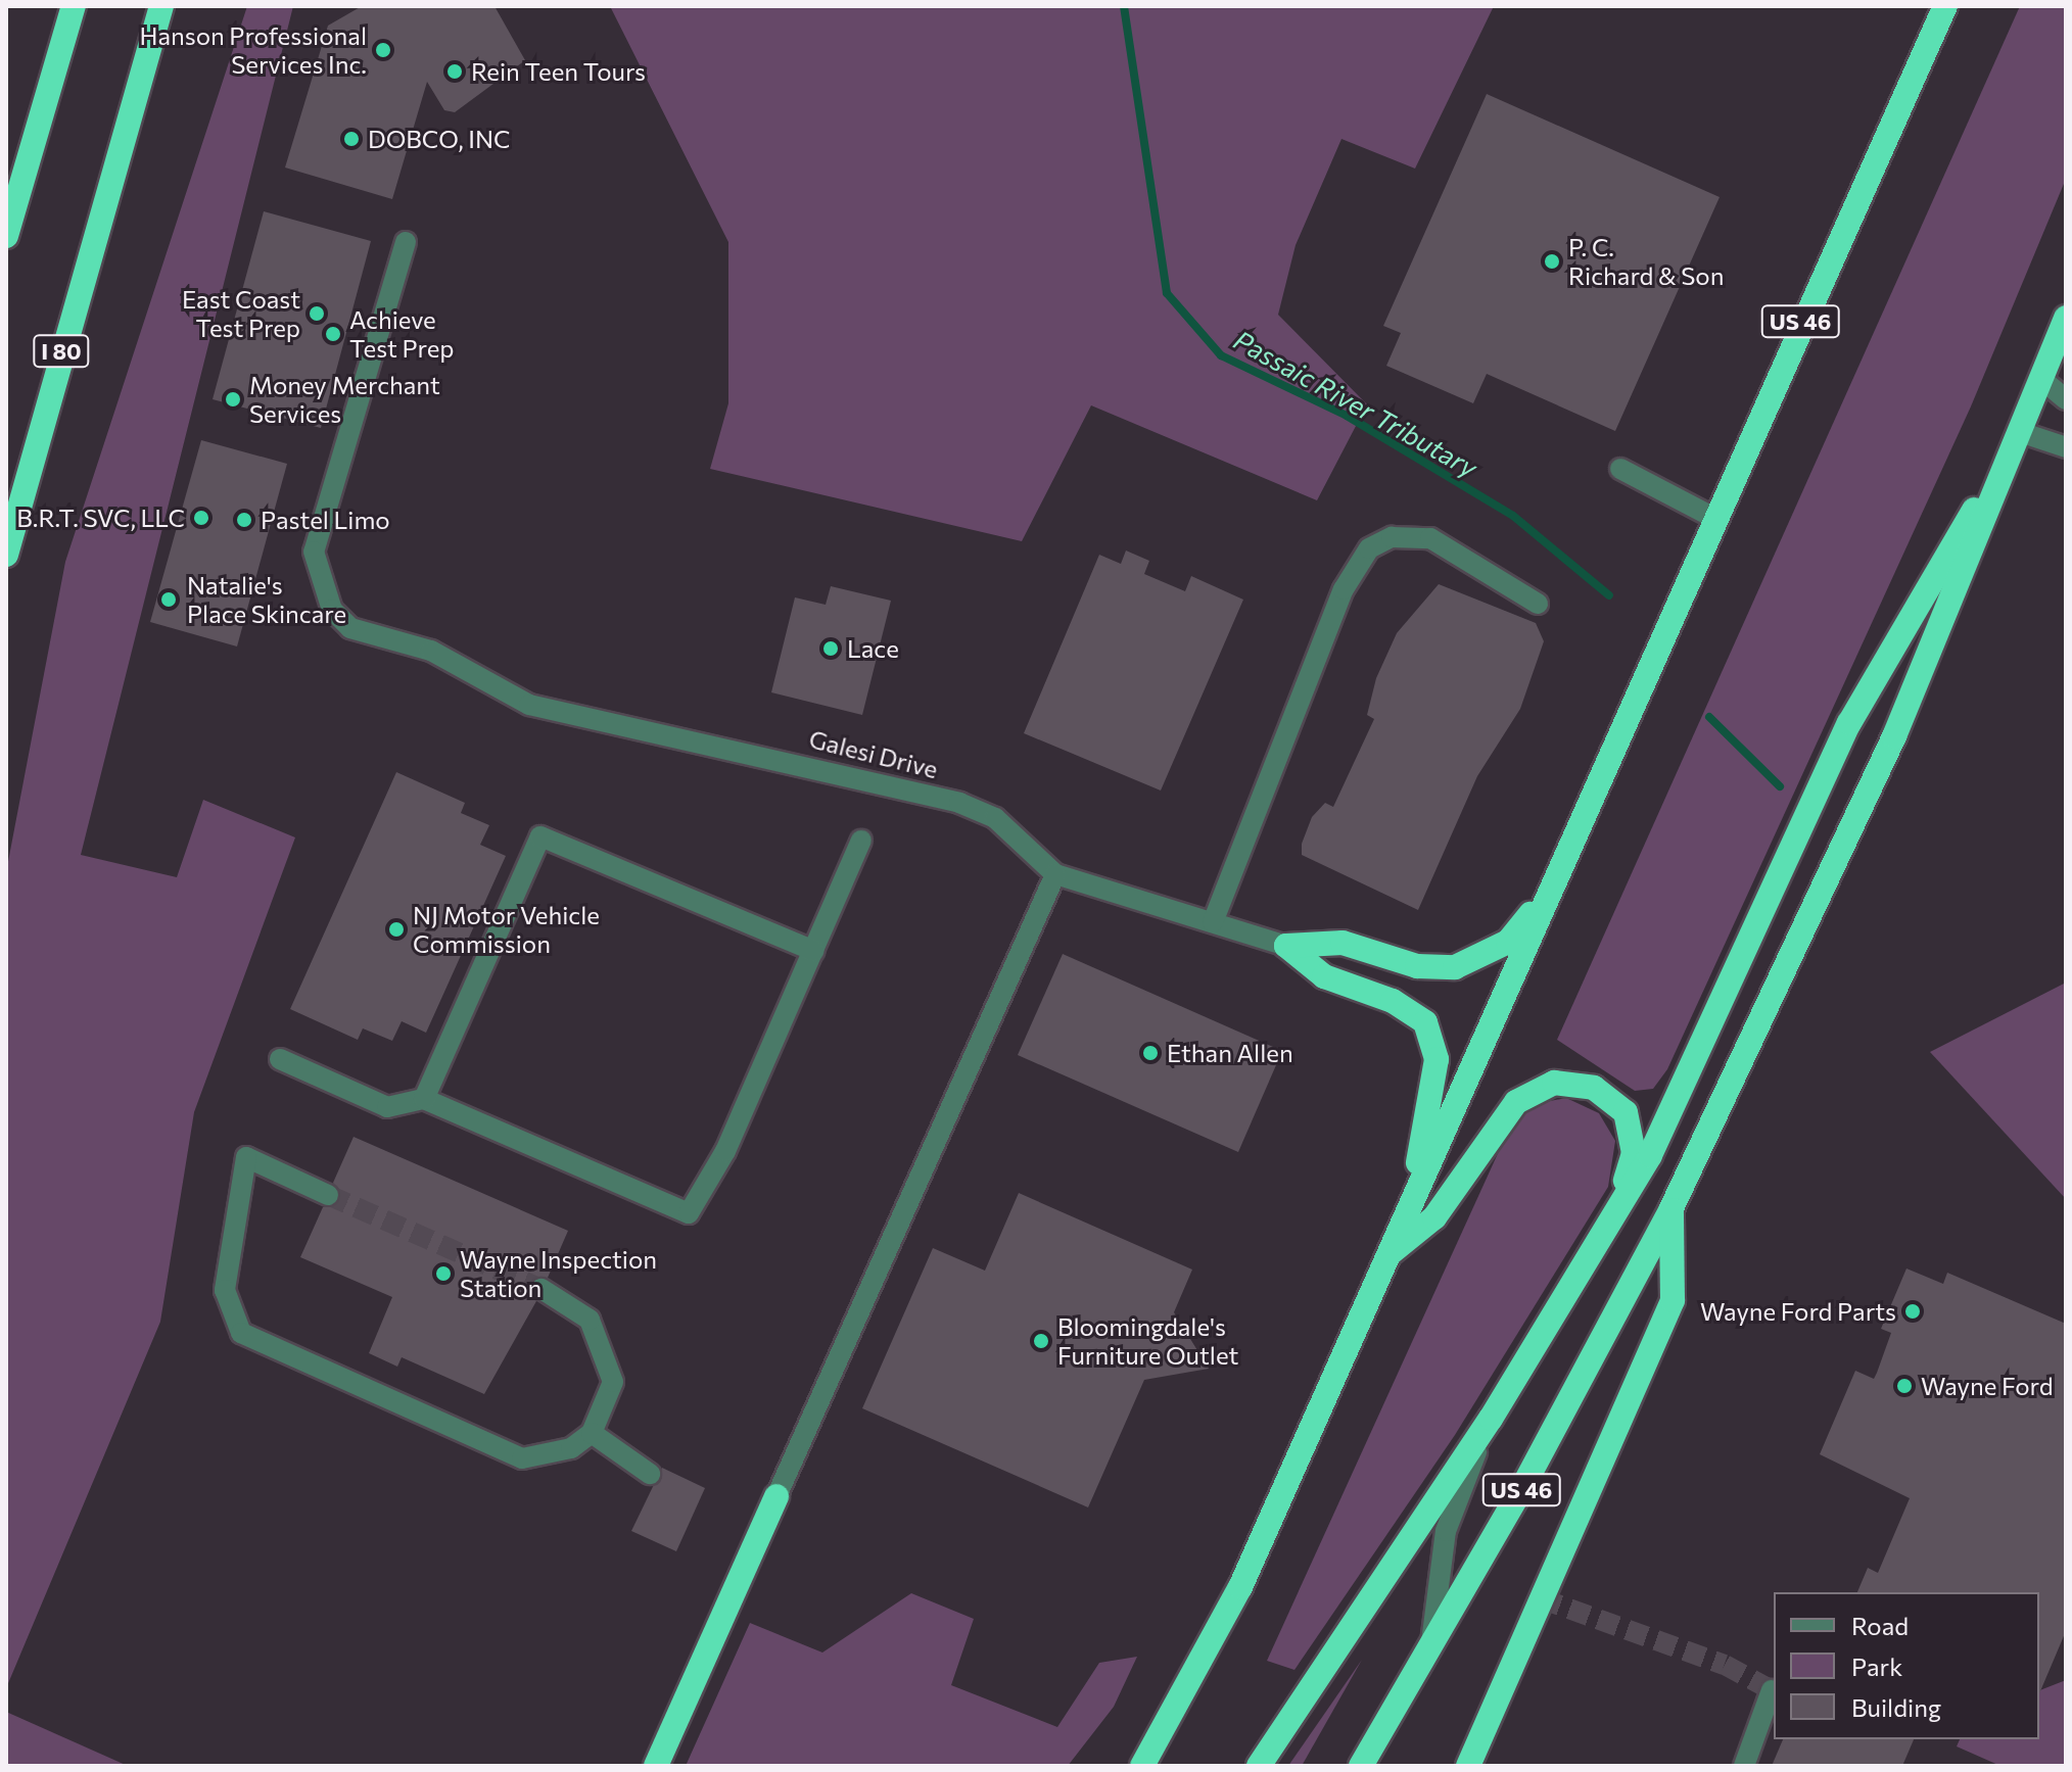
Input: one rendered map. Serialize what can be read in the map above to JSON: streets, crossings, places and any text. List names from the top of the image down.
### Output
{
  "streets": {
    "highway": ["US 46", "I 80"],
    "street": ["Galesi Drive"]
  },
  "water": ["Passaic River Tributary"],
  "places": [
    "Hanson Professional Services Inc.",
    "Rein Teen Tours",
    "DOBCO, INC",
    "P. C. Richard & Son",
    "East Coast Test Prep",
    "Achieve Test Prep",
    "Money Merchant Services",
    "B.R.T. SVC, LLC",
    "Pastel Limo",
    "Natalie's Place Skincare",
    "Lace",
    "NJ Motor Vehicle Commission",
    "Ethan Allen",
    "Wayne Inspection Station",
    "Wayne Ford Parts",
    "Bloomingdale's Furniture Outlet",
    "Wayne Ford"
  ],
  "legend": ["Road", "Park", "Building"]
}
